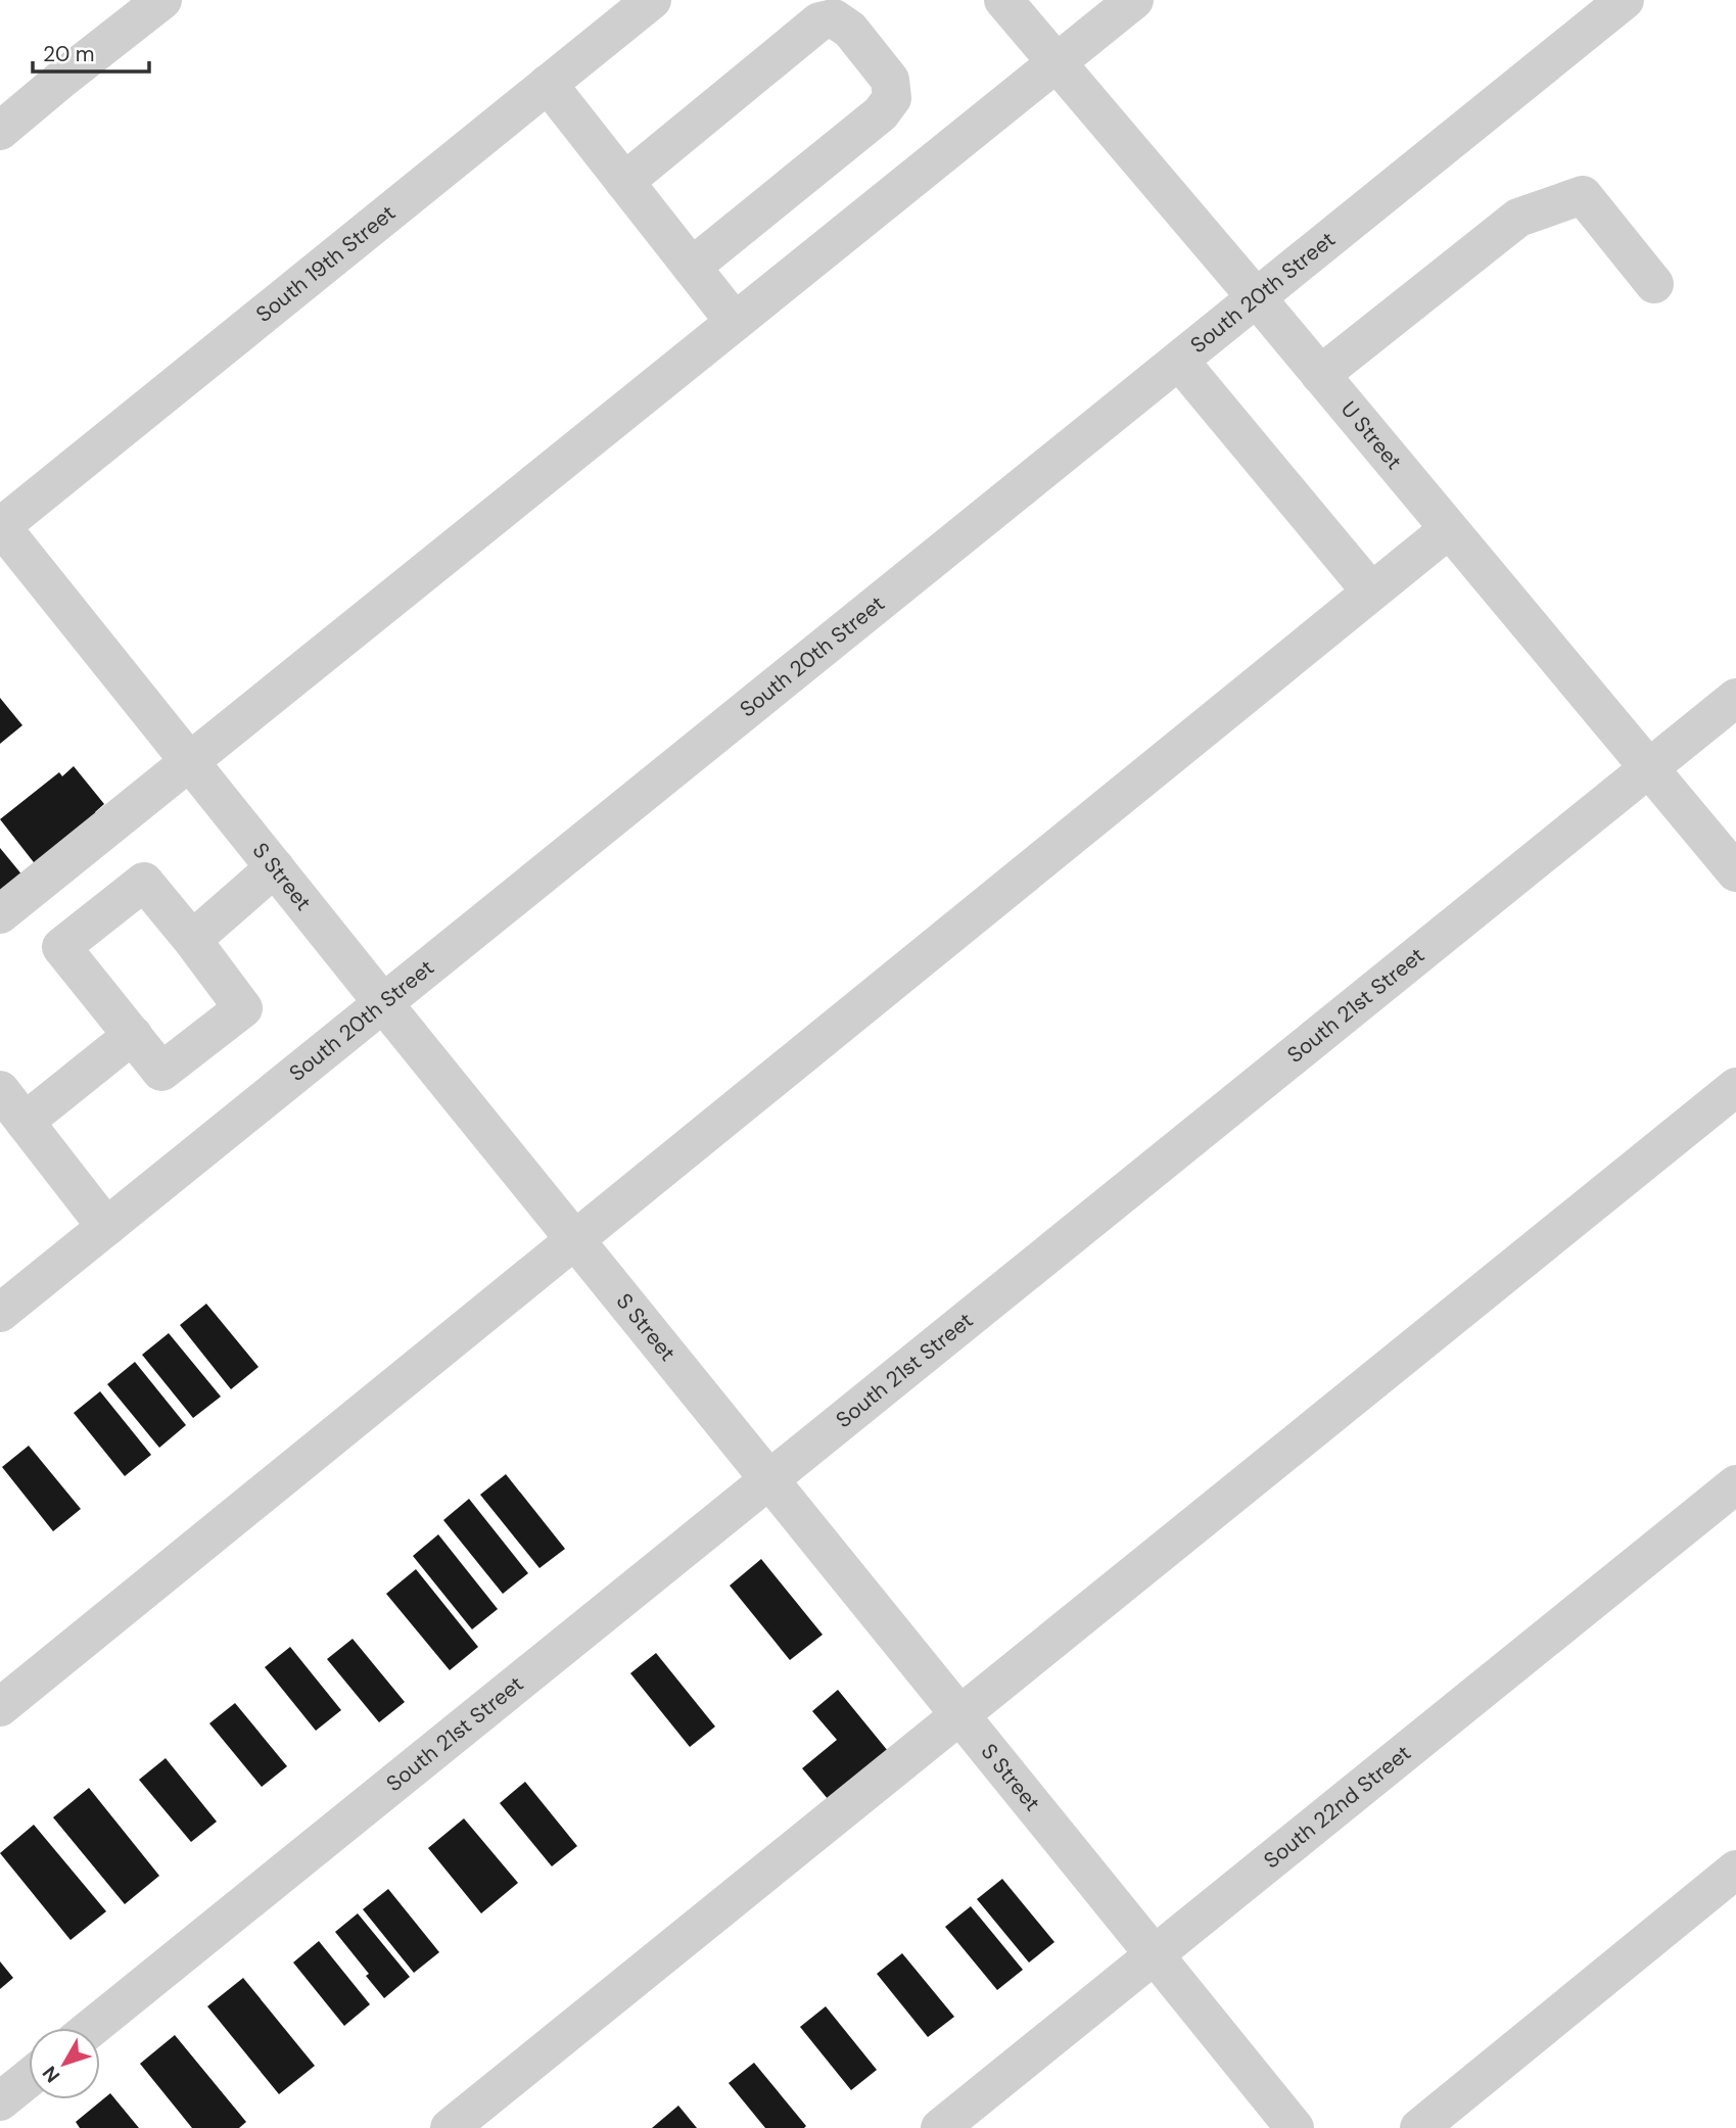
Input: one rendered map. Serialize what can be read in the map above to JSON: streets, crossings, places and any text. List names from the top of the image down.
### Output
{
  "streets": {
    "street": [
      "South 19th Street",
      "South 20th Street",
      "U Street",
      "S Street",
      "South 21st Street",
      "South 22nd Street"
    ]
  },
  "crossings": [
    ["South 19th Street", "S Street"],
    ["South 20th Street", "U Street"],
    ["South 20th Street", "S Street"],
    ["U Street", "South 21st Street"],
    ["S Street", "South 21st Street"],
    ["S Street", "South 22nd Street"]
  ],
  "scale_bar": "20 m",
  "north": "bottom left"
}
